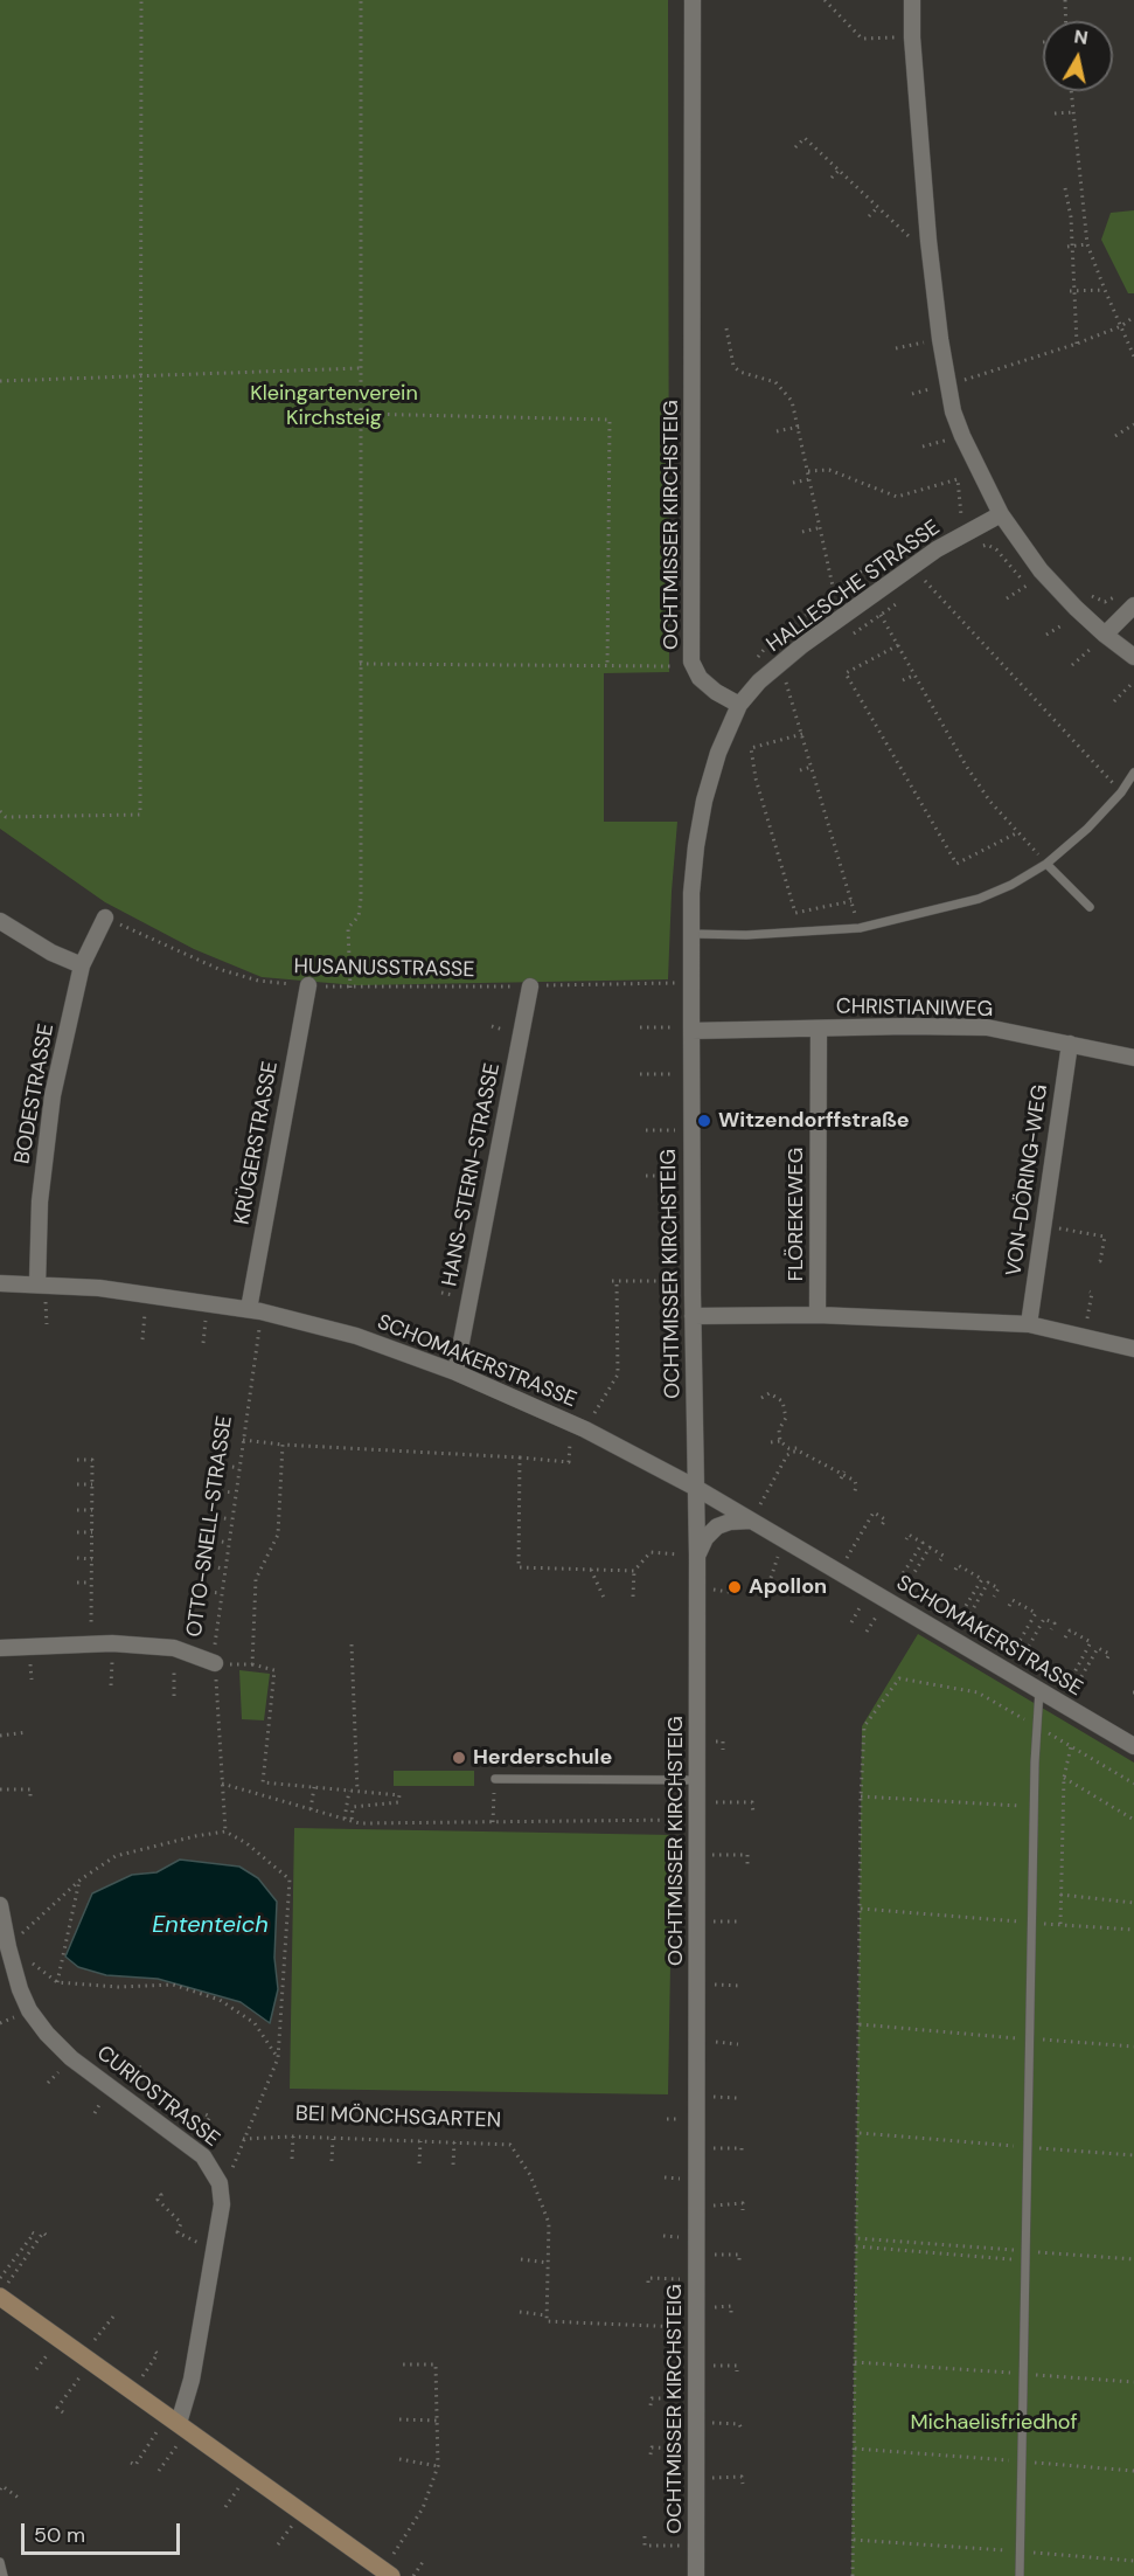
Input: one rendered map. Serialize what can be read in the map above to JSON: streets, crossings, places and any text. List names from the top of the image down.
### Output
{
  "streets": {
    "street": [
      "OCHTMISSER KIRCHSTEIG",
      "HALLESCHE STRASSE",
      "CHRISTIANIWEG",
      "BODESTRASSE",
      "KRÜGERSTRASSE",
      "HANS-STERN-STRASSE",
      "VON-DÖRING-WEG",
      "FLÖREKEWEG",
      "SCHOMAKERSTRASSE",
      "OTTO-SNELL-STRASSE",
      "CURIOSTRASSE"
    ],
    "path": ["HUSANUSSTRASSE", "BEI MÖNCHSGARTEN"]
  },
  "crossings": [
    ["OCHTMISSER KIRCHSTEIG", "HALLESCHE STRASSE"],
    ["OCHTMISSER KIRCHSTEIG", "CHRISTIANIWEG"],
    ["OCHTMISSER KIRCHSTEIG", "SCHOMAKERSTRASSE"],
    ["HUSANUSSTRASSE", "BODESTRASSE"],
    ["HUSANUSSTRASSE", "KRÜGERSTRASSE"],
    ["HUSANUSSTRASSE", "HANS-STERN-STRASSE"],
    ["CHRISTIANIWEG", "VON-DÖRING-WEG"],
    ["CHRISTIANIWEG", "FLÖREKEWEG"],
    ["BODESTRASSE", "SCHOMAKERSTRASSE"],
    ["KRÜGERSTRASSE", "SCHOMAKERSTRASSE"],
    ["KRÜGERSTRASSE", "OTTO-SNELL-STRASSE"],
    ["HANS-STERN-STRASSE", "SCHOMAKERSTRASSE"],
    ["SCHOMAKERSTRASSE", "OTTO-SNELL-STRASSE"]
  ],
  "water": ["Ententeich"],
  "parks": ["Kleingartenverein Kirchsteig", "Michaelisfriedhof"],
  "places": ["Witzendorffstraße", "Apollon", "Herderschule"],
  "scale_bar": "50 m",
  "north": "top"
}
